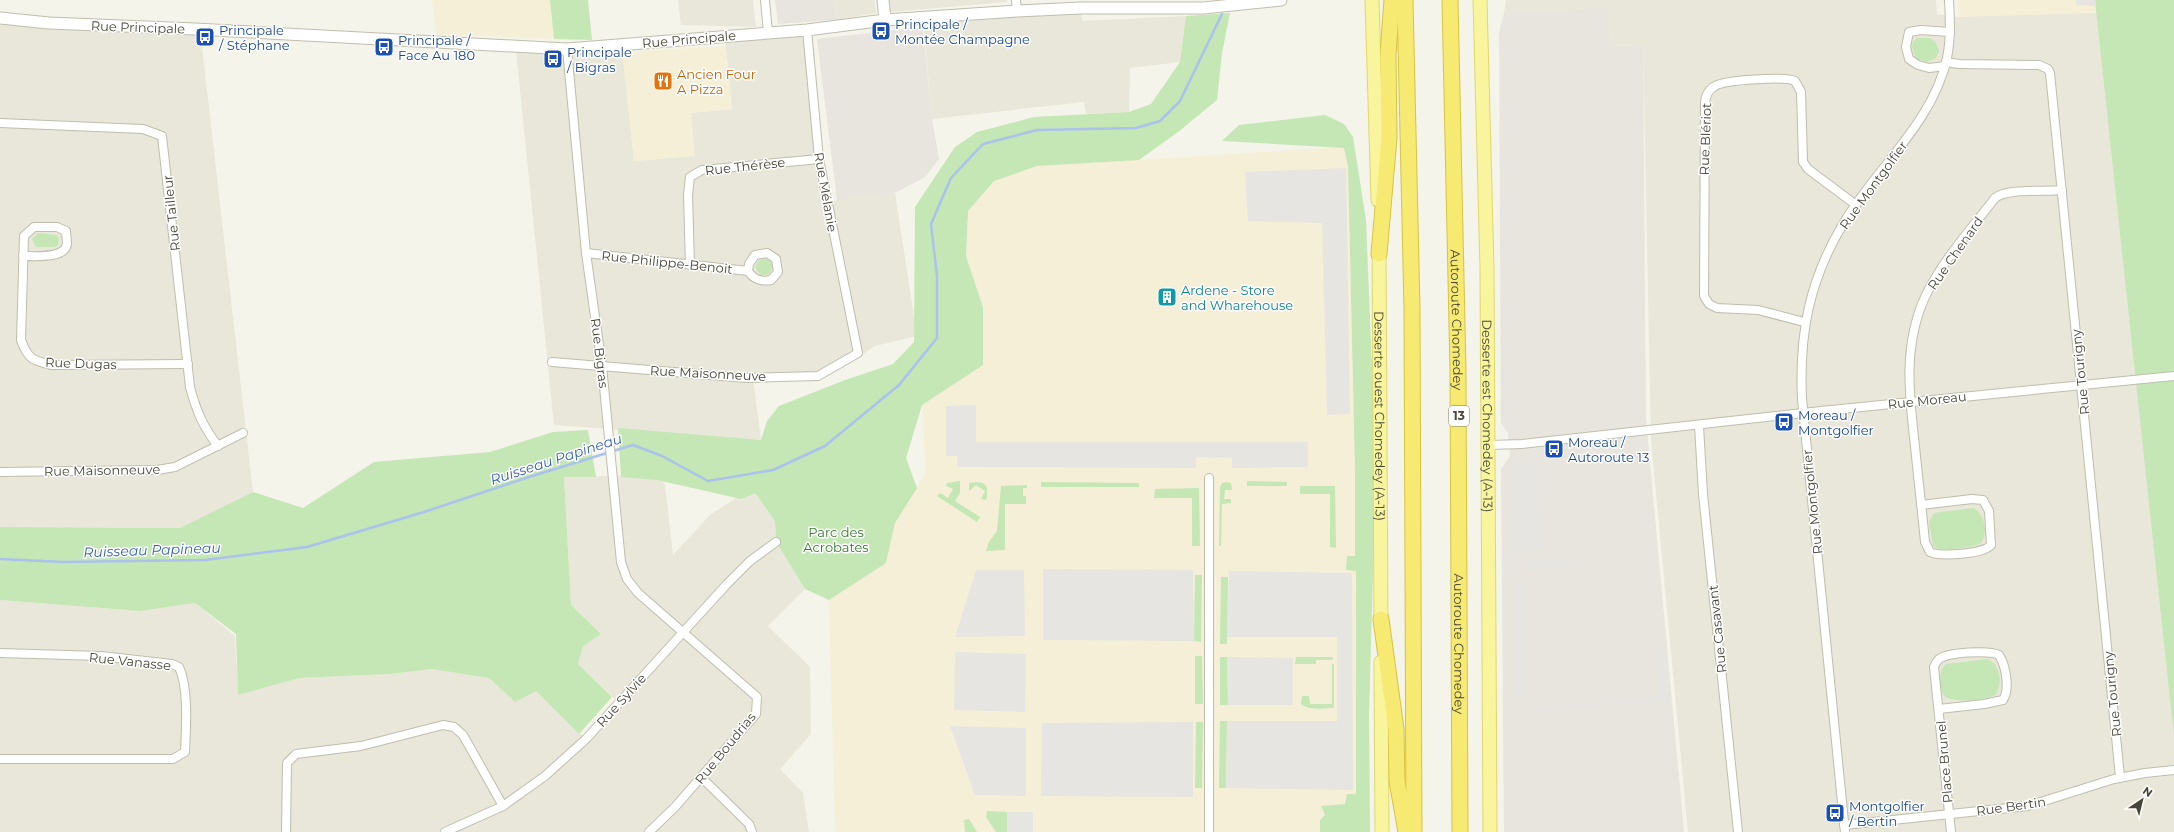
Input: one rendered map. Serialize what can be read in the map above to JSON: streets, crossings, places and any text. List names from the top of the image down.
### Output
{
  "streets": {
    "highway": ["Autoroute Chomedey", "13"],
    "main road": ["Desserte ouest Chomedey (A-13)", "Desserte est Chomedey (A-13)"],
    "street": [
      "Rue Principale",
      "Rue Blériot",
      "Rue Thérèse",
      "Rue Montgolfier",
      "Rue Mélanie",
      "Rue Tailleur",
      "Rue Chenard",
      "Rue Philippe-Benoit",
      "Rue Bigras",
      "Rue Dugas",
      "Rue Tourigny",
      "Rue Maisonneuve",
      "Rue Moreau",
      "Rue Casavant",
      "Rue Vanasse",
      "Rue Sylvie",
      "Rue Boudrias",
      "Place Brunel",
      "Rue Bertin"
    ]
  },
  "crossings": [
    ["Rue Principale", "Rue Mélanie"],
    ["Rue Principale", "Rue Bigras"],
    ["Rue Blériot", "Rue Montgolfier"],
    ["Rue Thérèse", "Rue Mélanie"],
    ["Rue Thérèse", "Rue Philippe-Benoit"],
    ["Rue Montgolfier", "Rue Tourigny"],
    ["Rue Montgolfier", "Rue Moreau"],
    ["Rue Montgolfier", "Rue Bertin"],
    ["Rue Mélanie", "Rue Maisonneuve"],
    ["Rue Tailleur", "Rue Dugas"],
    ["Rue Tailleur", "Rue Maisonneuve"],
    ["Rue Chenard", "Rue Tourigny"],
    ["Rue Chenard", "Rue Moreau"],
    ["Rue Philippe-Benoit", "Rue Bigras"],
    ["Rue Bigras", "Rue Maisonneuve"],
    ["Rue Bigras", "Rue Sylvie"],
    ["Rue Bigras", "Rue Boudrias"],
    ["Rue Tourigny", "Rue Moreau"],
    ["Rue Tourigny", "Rue Bertin"],
    ["Rue Moreau", "Desserte est Chomedey (A-13)"],
    ["Rue Moreau", "Rue Casavant"],
    ["Rue Sylvie", "Rue Boudrias"],
    ["Place Brunel", "Rue Bertin"]
  ],
  "water": ["Ruisseau Papineau"],
  "parks": ["Parc des Acrobates"],
  "places": {
    "bus stop": [
      "Principale / Montée Champagne",
      "Principale / Stéphane",
      "Principale / Face Au 180",
      "Principale / Bigras",
      "Moreau / Montgolfier",
      "Moreau / Autoroute 13",
      "Montgolfier / Bertin"
    ],
    "restaurant": ["Ancien Four A Pizza"],
    "building": ["Ardene - Store and Wharehouse"]
  },
  "north": "top right"
}
